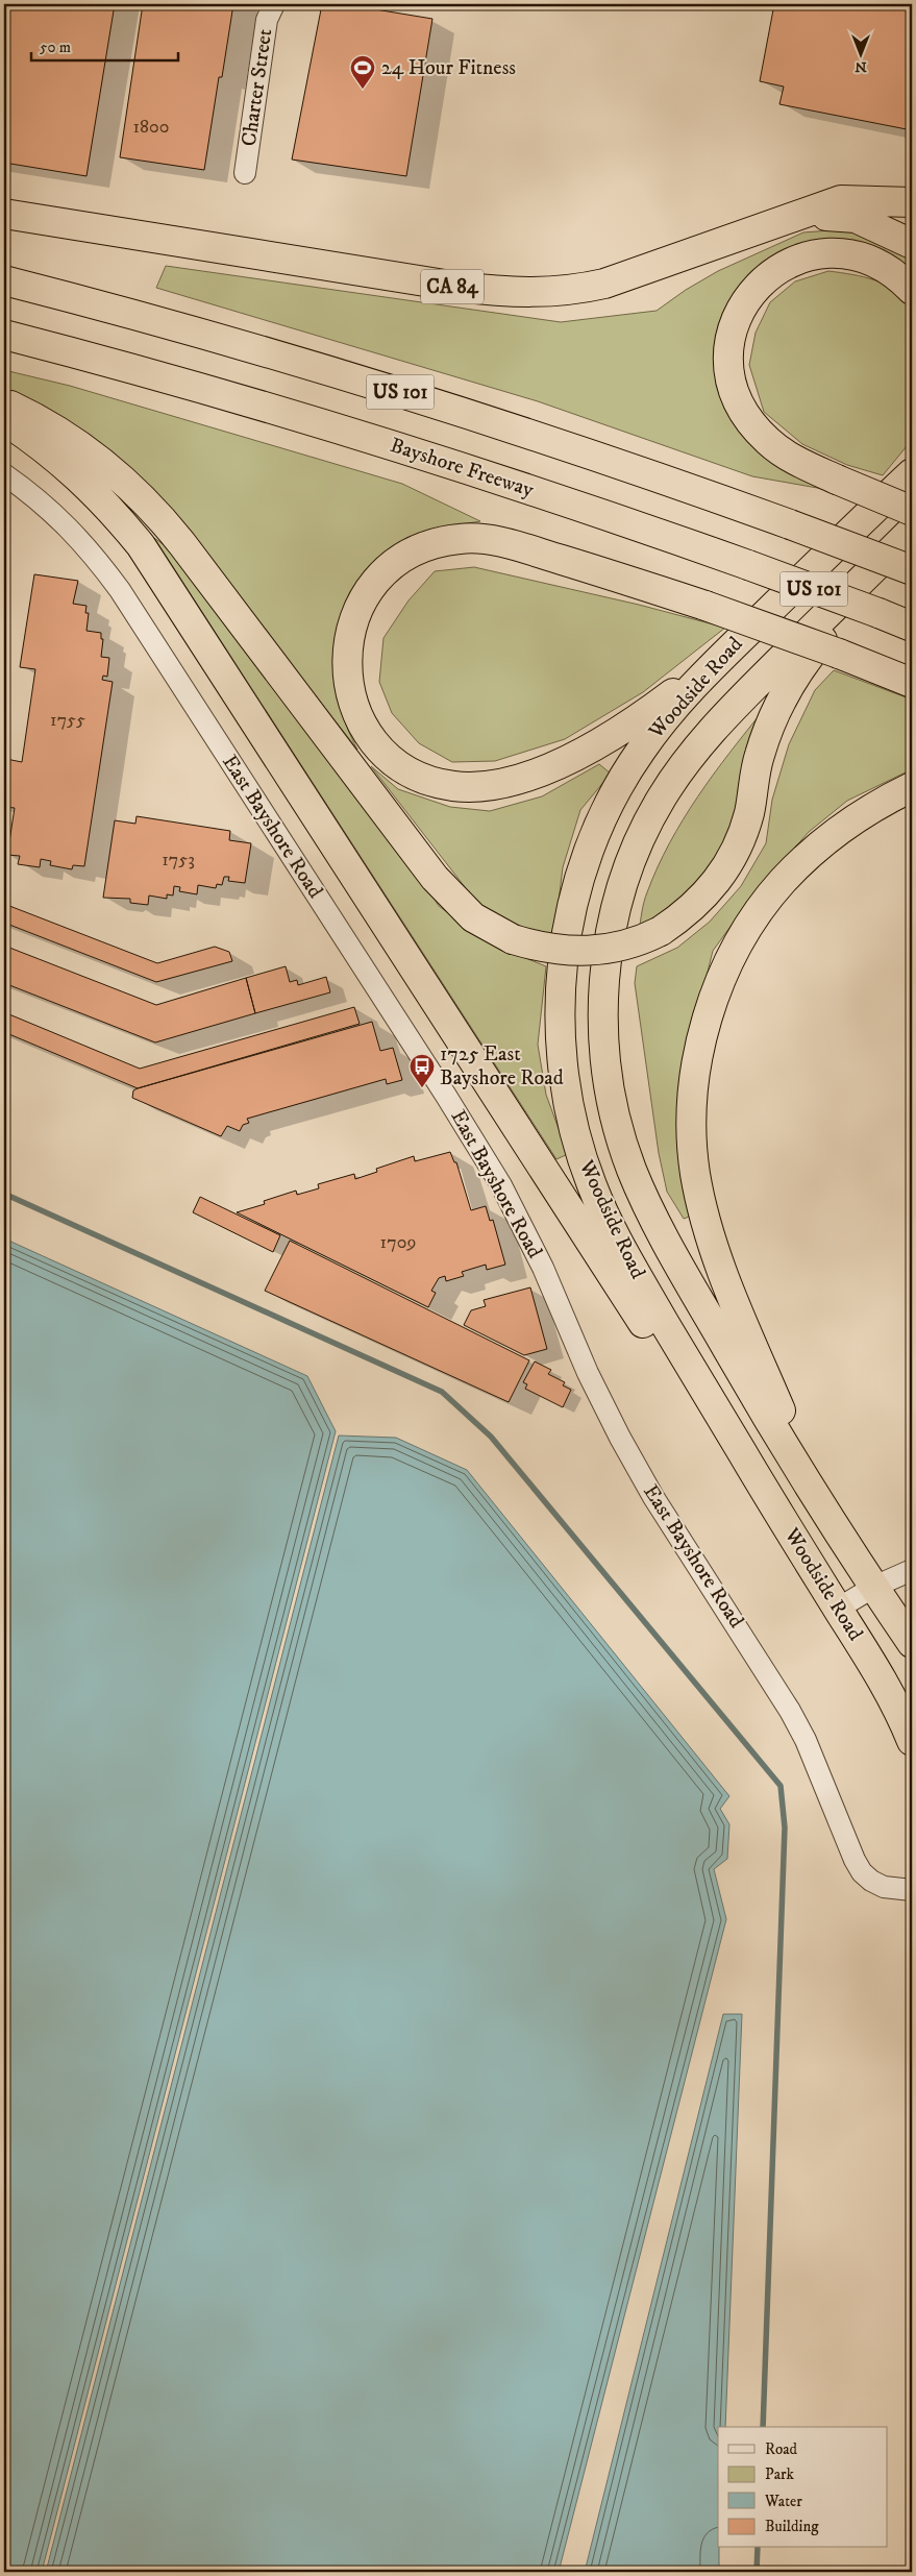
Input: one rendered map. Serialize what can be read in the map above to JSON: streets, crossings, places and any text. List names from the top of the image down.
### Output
{
  "streets": {
    "highway": [
      "CA 84",
      "US 101",
      "Bayshore Freeway",
      "Woodside Road"
    ],
    "street": ["Charter Street", "East Bayshore Road"]
  },
  "places": {
    "sports": ["24 Hour Fitness"],
    "bus stop": ["1725 East Bayshore Road"]
  },
  "house_numbers": [
    "1800",
    "1755",
    "1753",
    "1709"
  ],
  "legend": [
    "Road",
    "Park",
    "Water",
    "Building"
  ],
  "scale_bar": "50 m",
  "north": "bottom"
}
